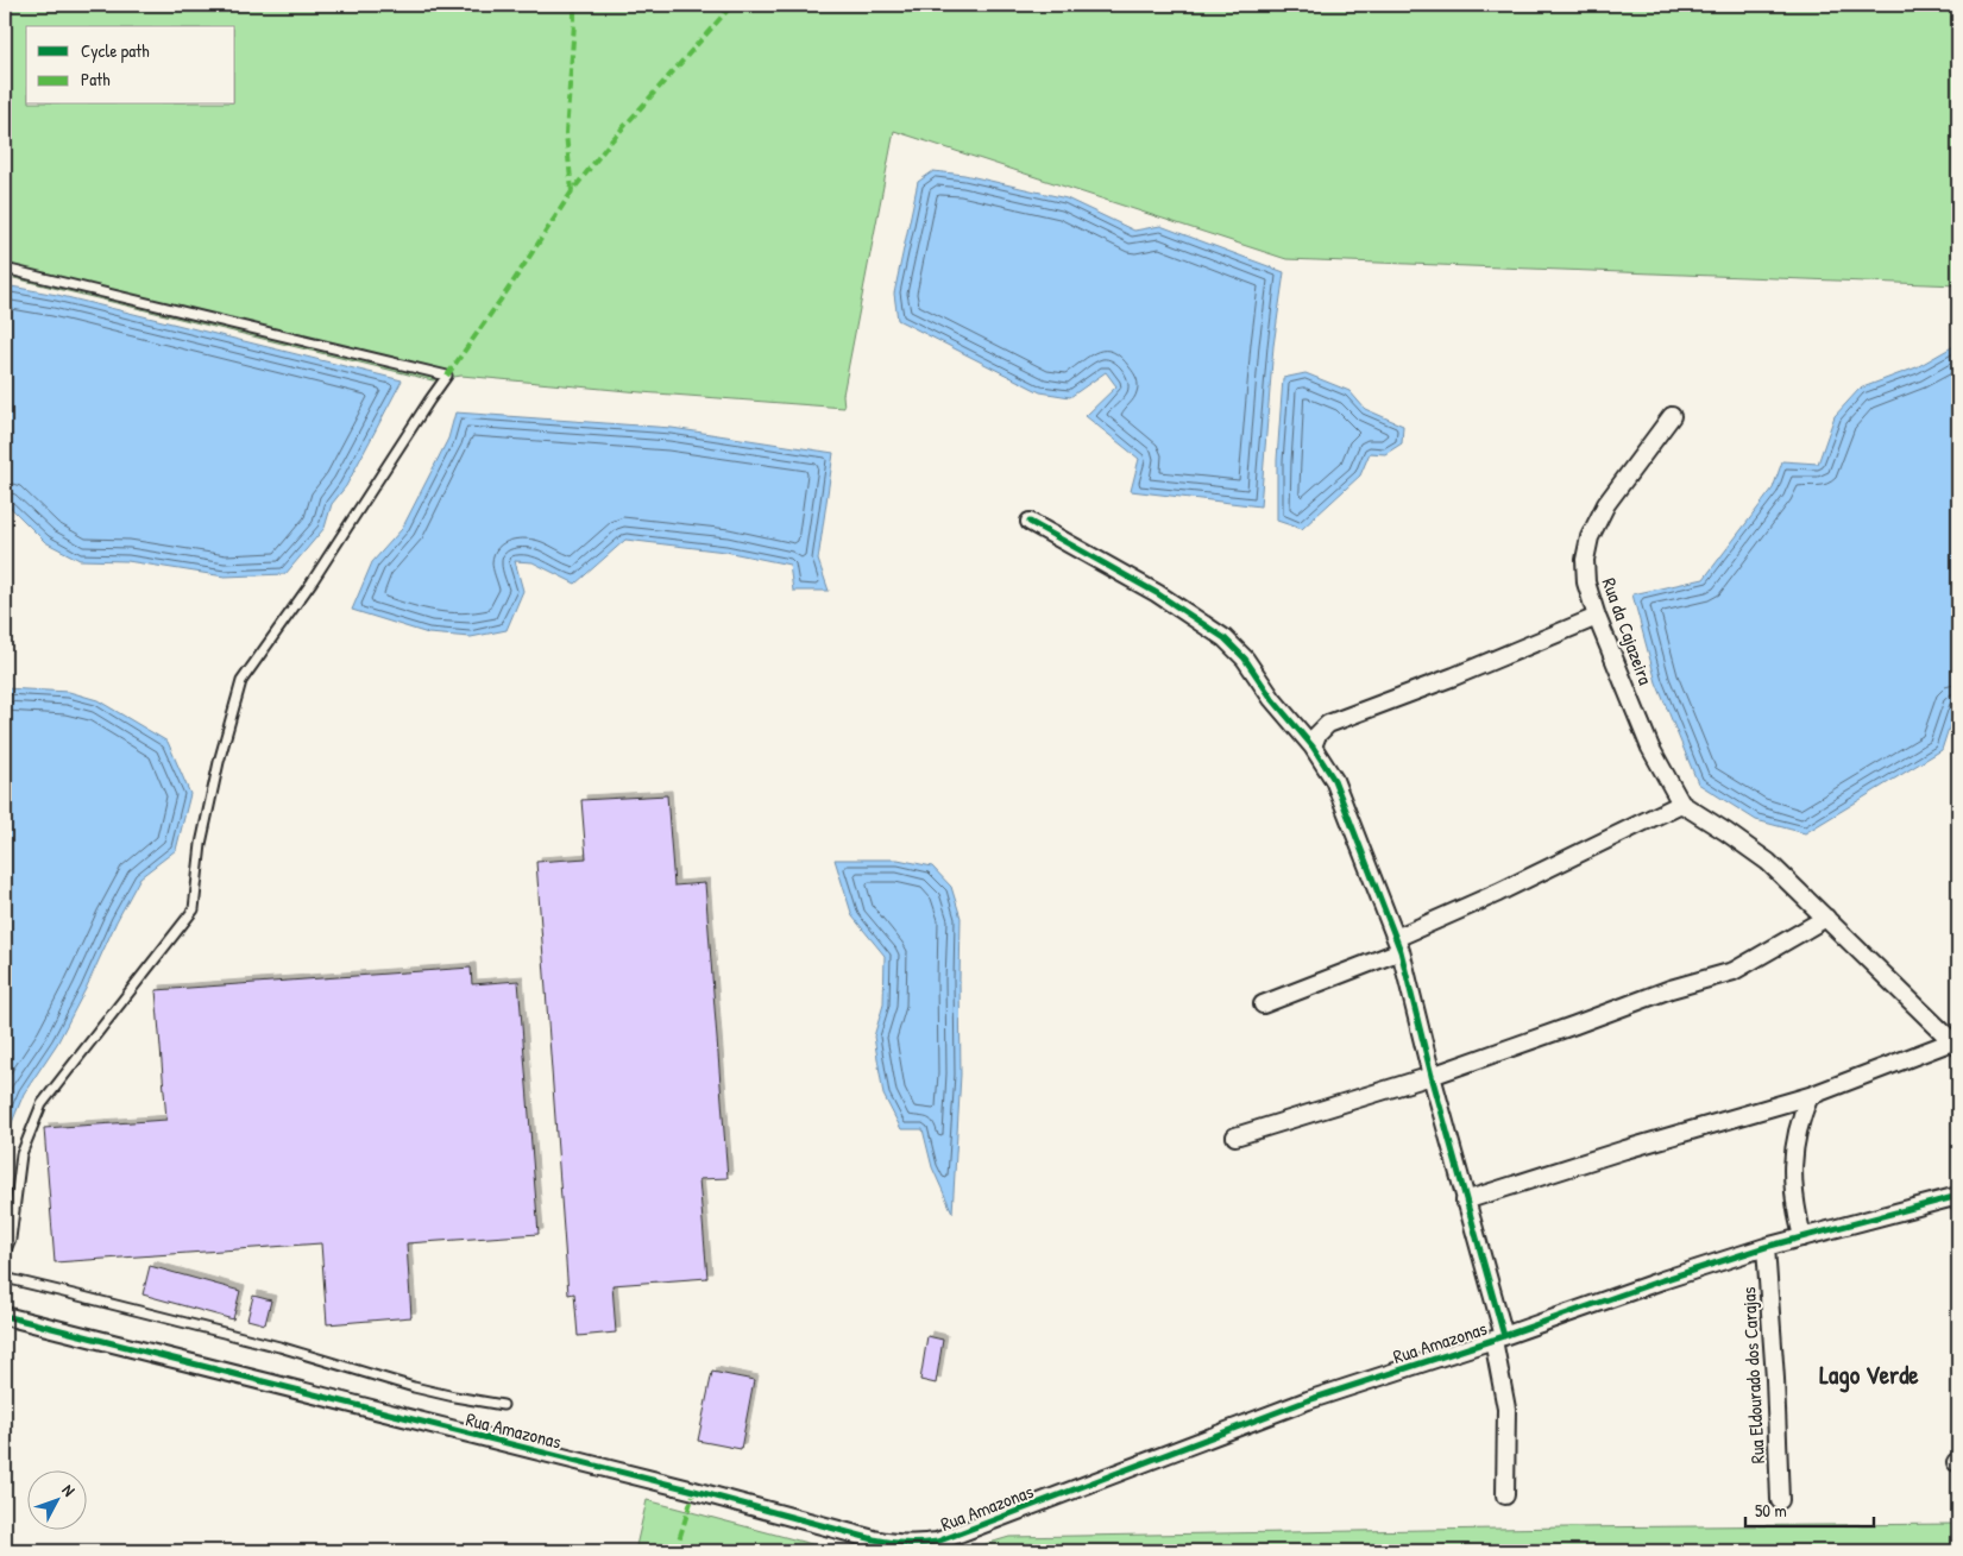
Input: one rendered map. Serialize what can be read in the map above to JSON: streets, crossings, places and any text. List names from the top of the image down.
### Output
{
  "streets": {
    "street": ["Rua da Cajazeira", "Rua Amazonas", "Rua Eldourado dos Carajas"]
  },
  "crossings": [
    ["Rua Amazonas", "Rua Eldourado dos Carajas"]
  ],
  "districts": ["Lago Verde"],
  "legend": ["Cycle path", "Path"],
  "scale_bar": "50 m",
  "north": "top right"
}
